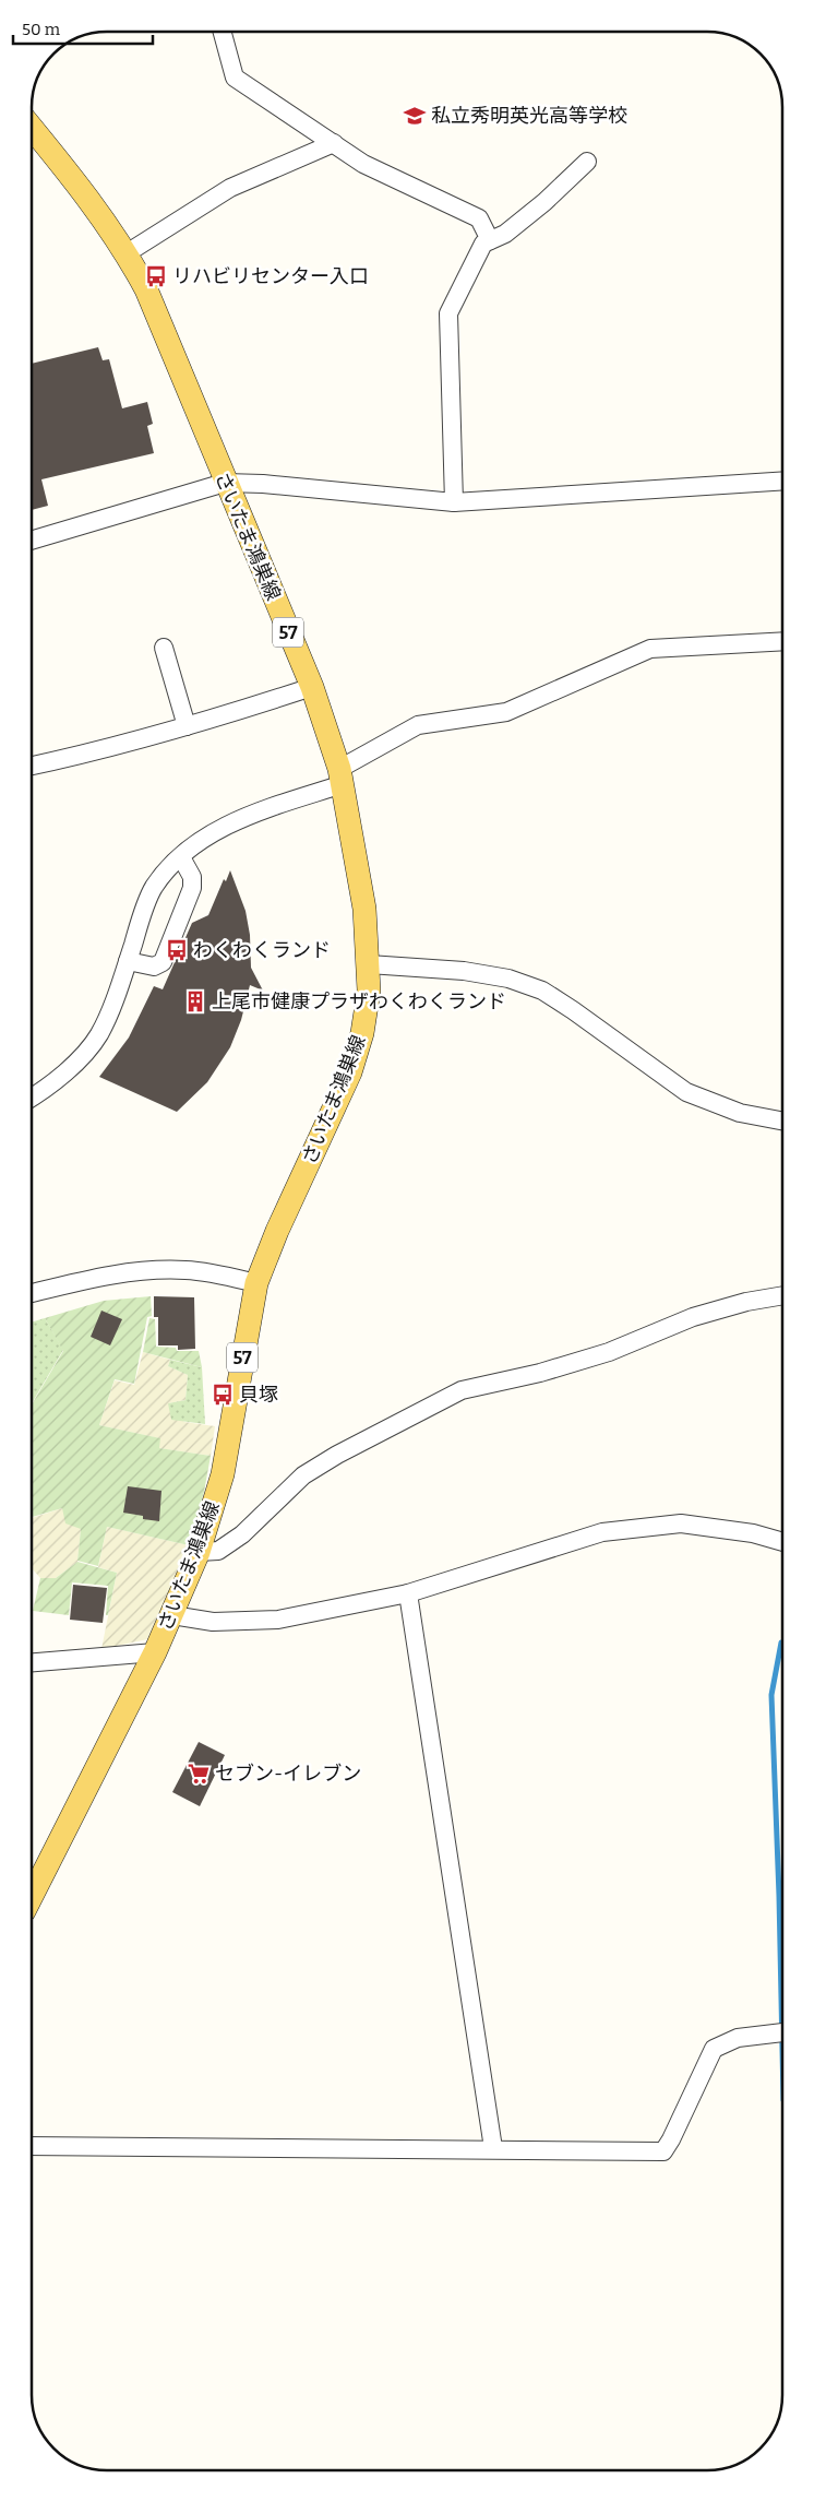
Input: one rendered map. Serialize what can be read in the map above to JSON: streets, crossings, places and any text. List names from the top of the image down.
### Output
{
  "streets": {
    "main road": ["さいたま鴻巣線", "57"]
  },
  "places": {
    "school or university": ["私立秀明英光高等学校"],
    "bus stop": ["リハビリセンター入口", "わくわくランド", "貝塚"],
    "building": ["上尾市健康プラザわくわくランド"],
    "supermarket": ["セブン-イレブン"]
  },
  "scale_bar": "50 m"
}
